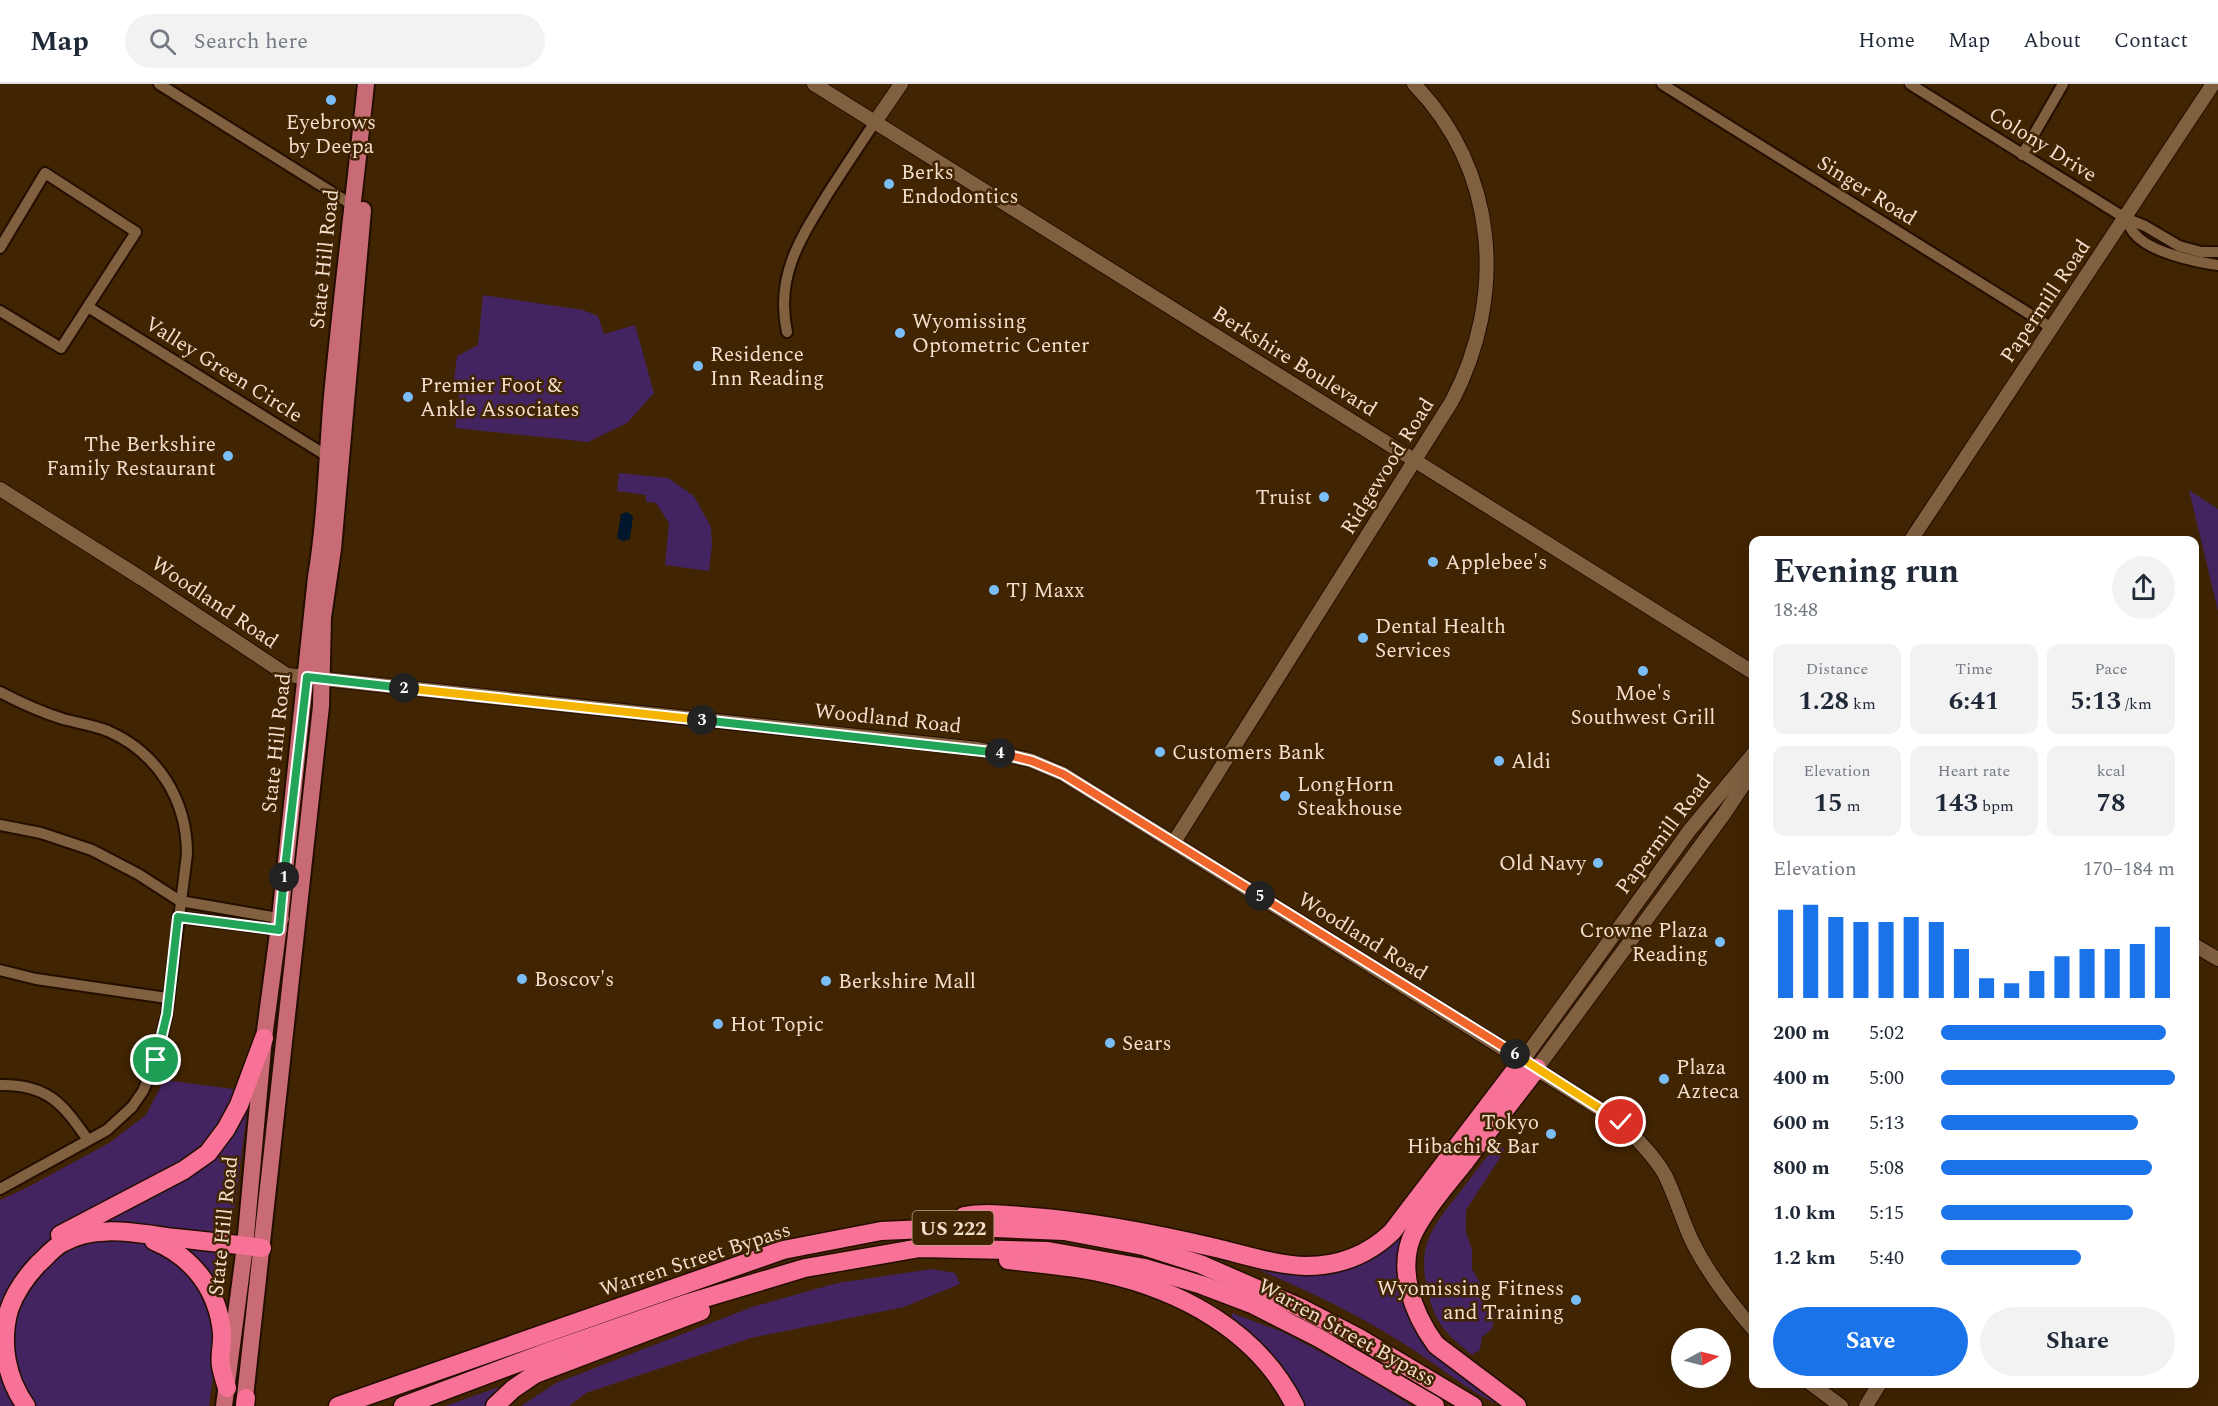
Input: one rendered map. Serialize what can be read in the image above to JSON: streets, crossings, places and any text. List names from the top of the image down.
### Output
{
  "streets": {
    "highway": ["US 222", "Warren Street Bypass"],
    "main road": [
      "State Hill Road",
      "Papermill Road",
      "Berkshire Boulevard",
      "Ridgewood Road",
      "Woodland Road"
    ],
    "street": ["Colony Drive", "Singer Road", "Valley Green Circle"]
  },
  "crossings": [
    ["Colony Drive", "Papermill Road"],
    ["Singer Road", "Papermill Road"],
    ["State Hill Road", "Valley Green Circle"],
    ["State Hill Road", "Woodland Road"],
    ["Papermill Road", "Woodland Road"],
    ["Berkshire Boulevard", "Ridgewood Road"],
    ["Ridgewood Road", "Woodland Road"]
  ],
  "places": [
    "Eyebrows by Deepa",
    "Berks Endodontics",
    "Wyomissing Optometric Center",
    "Residence Inn Reading",
    "Premier Foot & Ankle Associates",
    "The Berkshire Family Restaurant",
    "Truist",
    "Applebee's",
    "TJ Maxx",
    "Dental Health Services",
    "Moe's Southwest Grill",
    "Customers Bank",
    "Aldi",
    "LongHorn Steakhouse",
    "Old Navy",
    "Crowne Plaza Reading",
    "Boscov's",
    "Berkshire Mall",
    "Hot Topic",
    "Sears",
    "Plaza Azteca",
    "Tokyo Hibachi & Bar",
    "Wyomissing Fitness and Training"
  ],
  "north": "right",
  "page": {
    "header": "Map",
    "search": "Search here",
    "nav": [
      "Home",
      "Map",
      "About",
      "Contact"
    ],
    "heading": ["Evening run", "18:48"],
    "stats": [
      ["Distance", "1.28 km"],
      ["Time", "6:41"],
      ["Pace", "5:13 /km"],
      ["Elevation", "15 m"],
      ["Heart rate", "143 bpm"],
      ["kcal", "78"]
    ],
    "pins": [
      "2",
      "3",
      "4",
      "1",
      "5",
      "6"
    ],
    "chart": ["Elevation", "170–184 m"],
    "list": [
      {
        "name": "200 m",
        "note": "5:02"
      },
      {
        "name": "400 m",
        "note": "5:00"
      },
      {
        "name": "600 m",
        "note": "5:13"
      },
      {
        "name": "800 m",
        "note": "5:08"
      },
      {
        "name": "1.0 km",
        "note": "5:15"
      },
      {
        "name": "1.2 km",
        "note": "5:40"
      }
    ],
    "buttons": ["Save", "Share"]
  }
}
